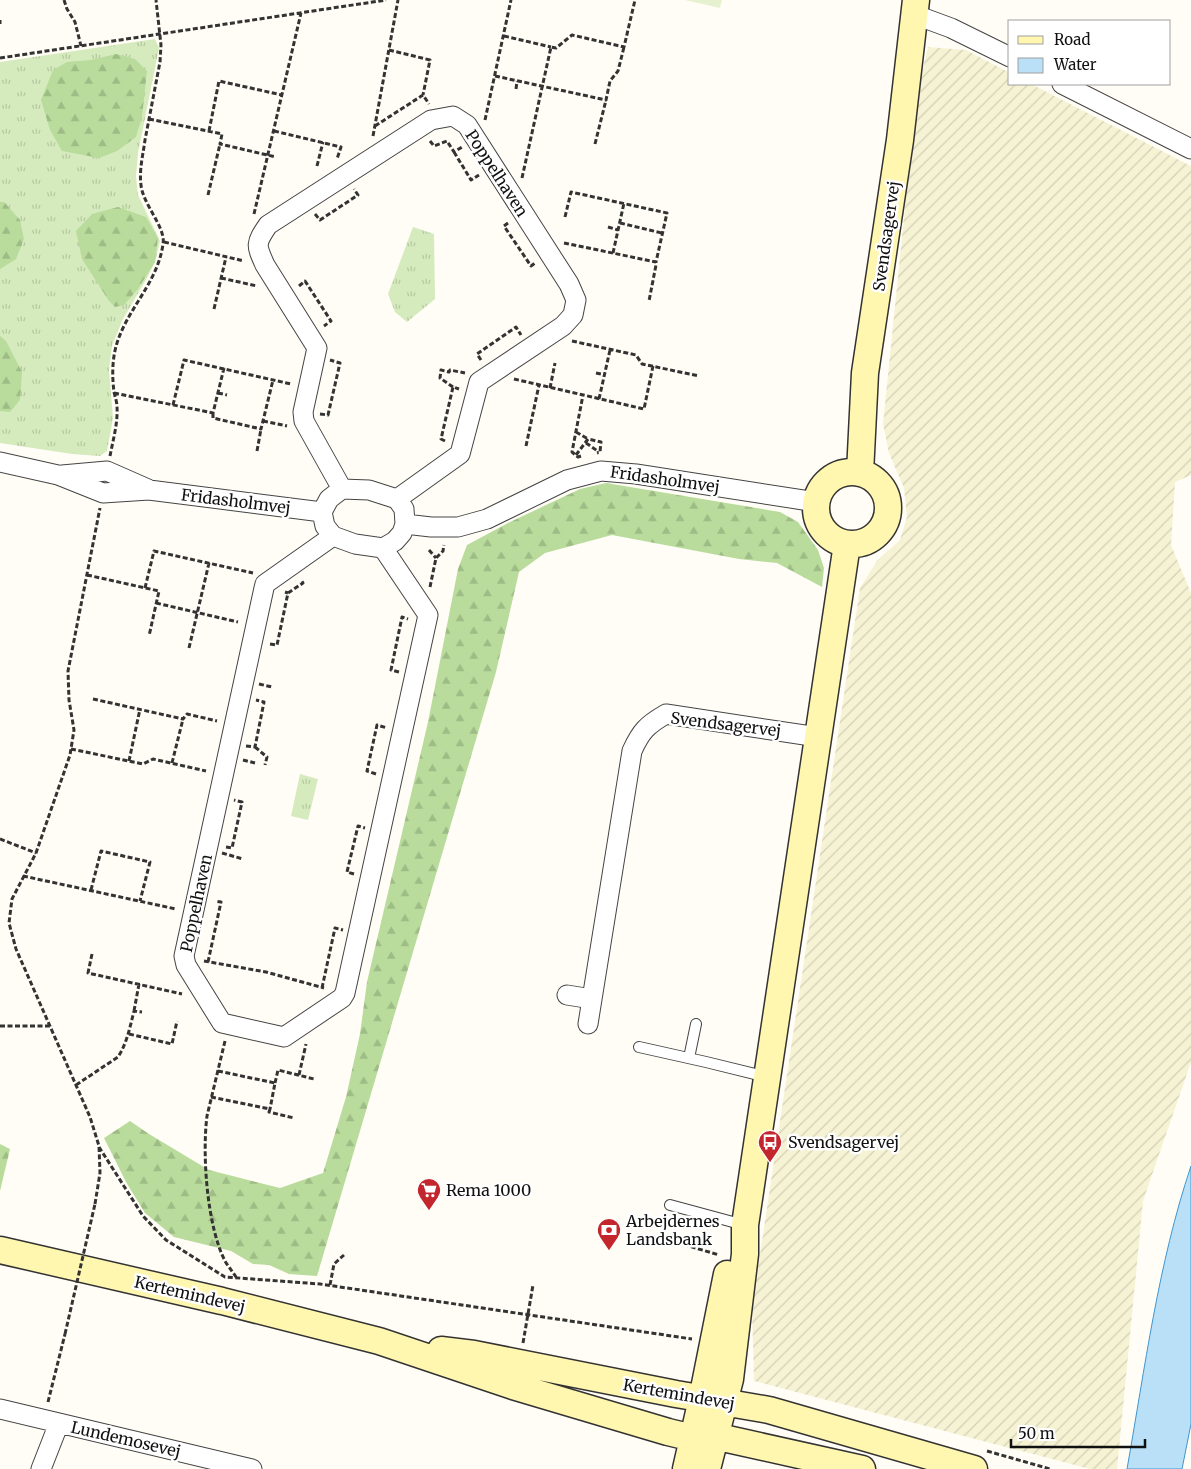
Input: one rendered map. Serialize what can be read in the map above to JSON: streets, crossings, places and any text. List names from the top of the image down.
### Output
{
  "streets": {
    "street": [
      "Poppelhaven",
      "Svendsagervej",
      "Fridasholmvej",
      "Kertemindevej",
      "Lundemosevej"
    ]
  },
  "crossings": [
    ["Poppelhaven", "Fridasholmvej"],
    ["Svendsagervej", "Fridasholmvej"]
  ],
  "places": {
    "bus stop": ["Svendsagervej"],
    "supermarket": ["Rema 1000"],
    "bank": ["Arbejdernes Landsbank"]
  },
  "legend": ["Road", "Water"],
  "scale_bar": "50 m"
}
